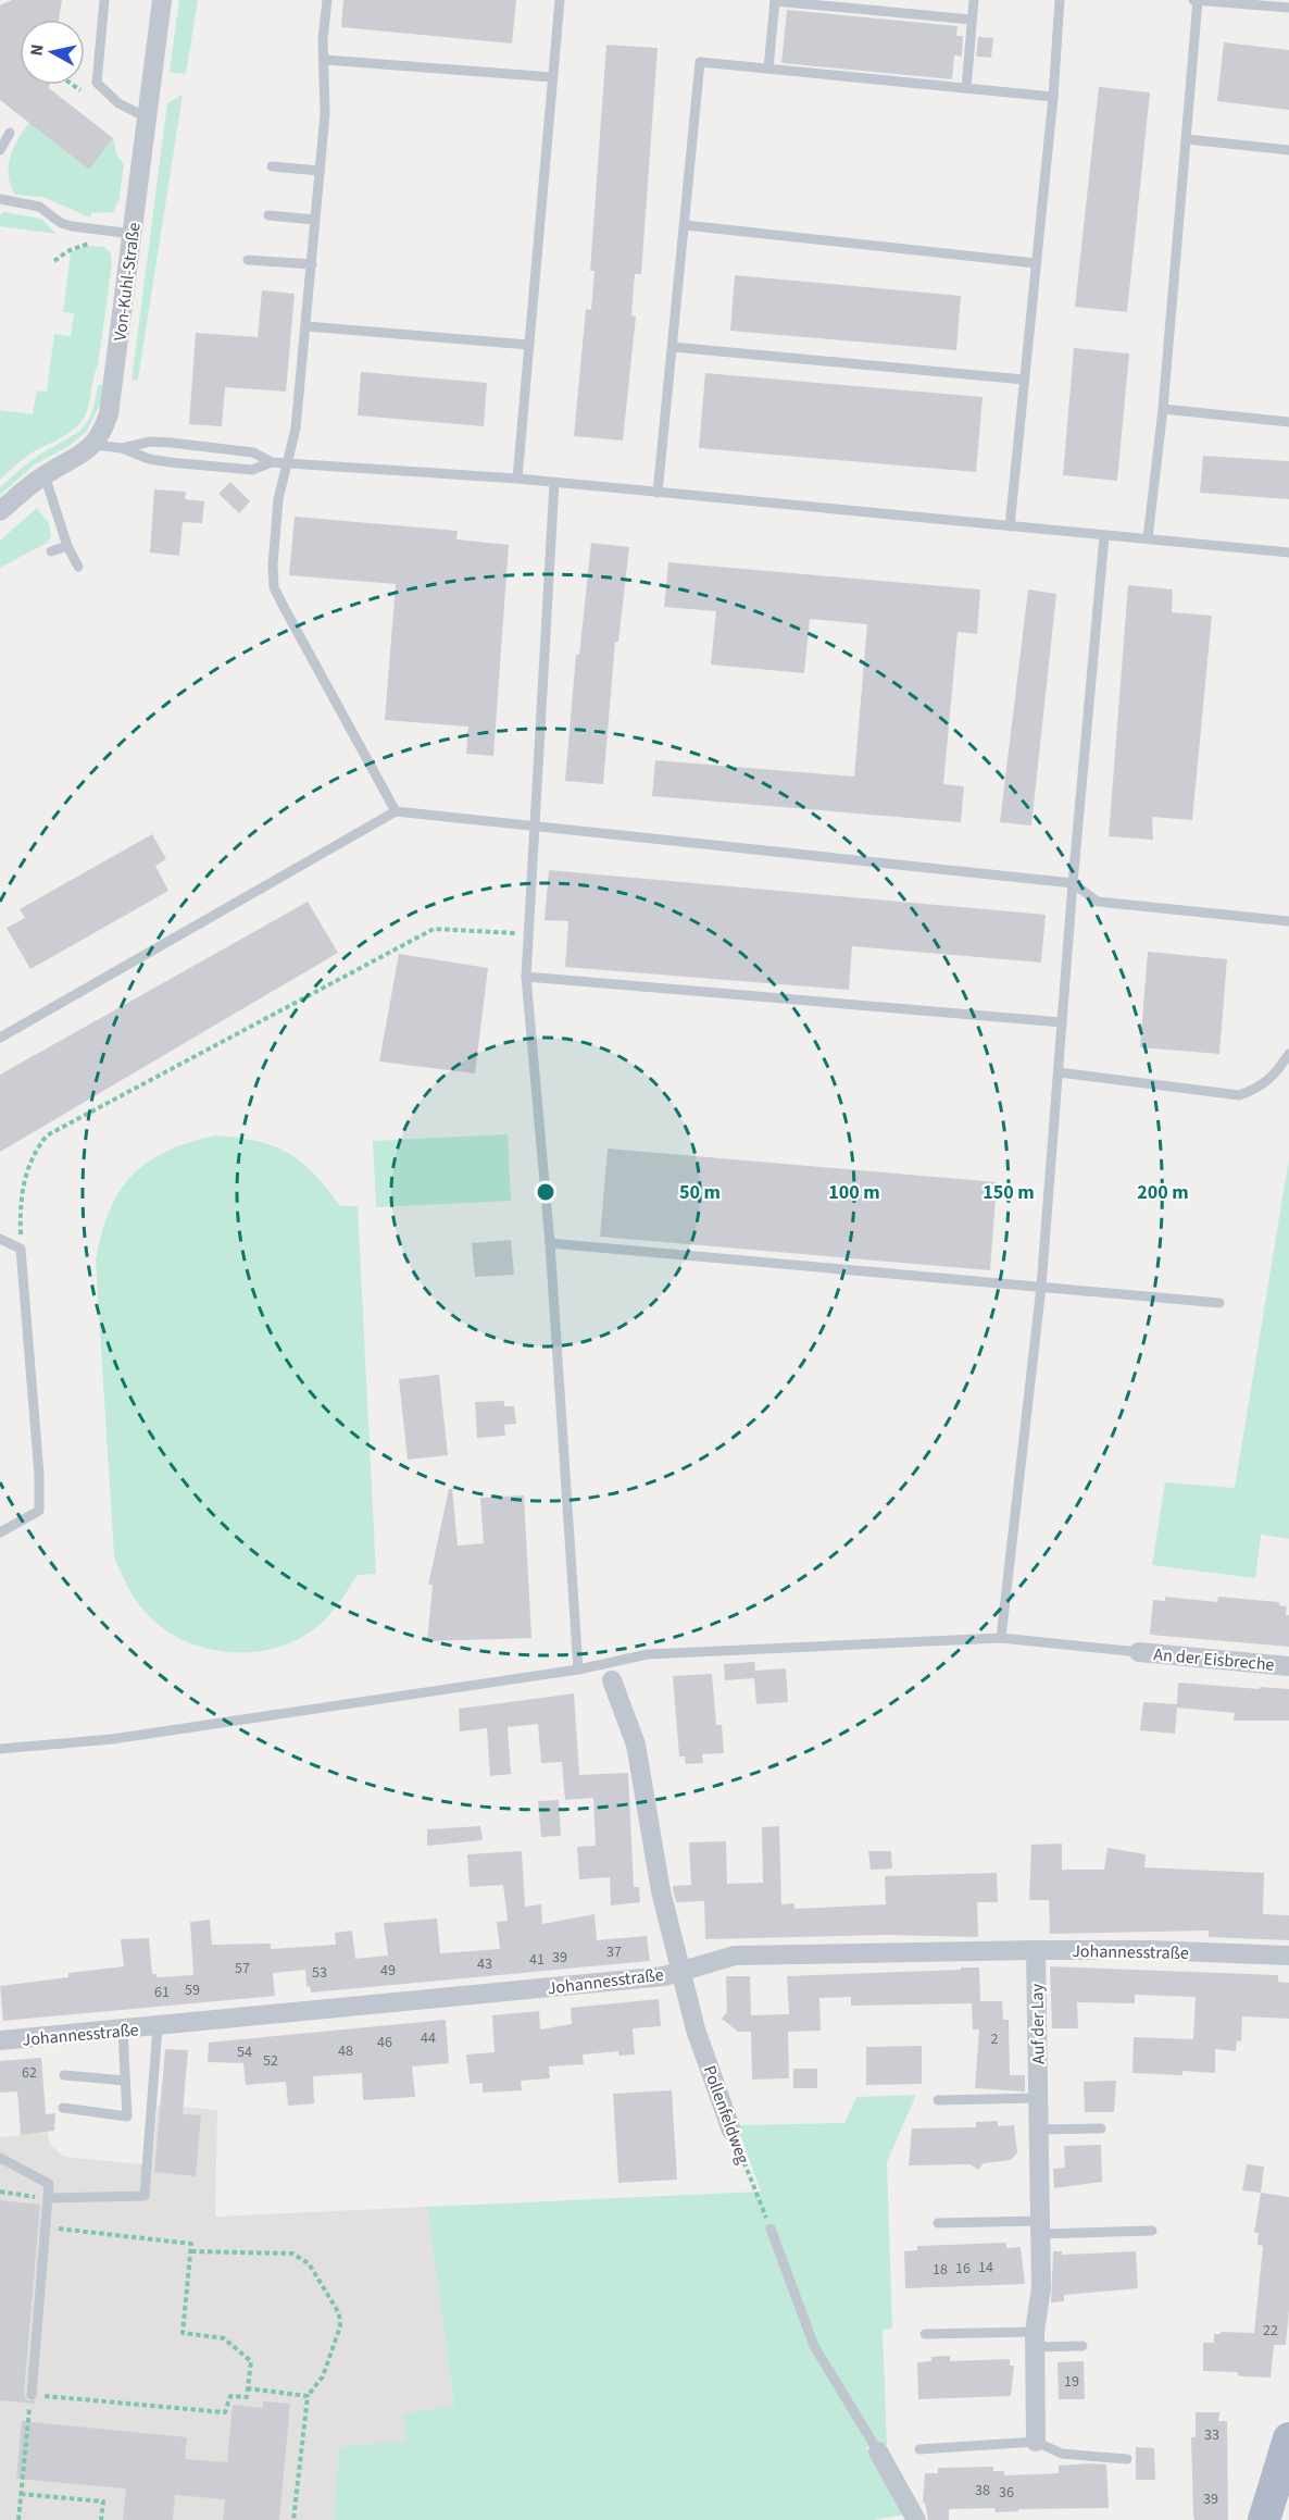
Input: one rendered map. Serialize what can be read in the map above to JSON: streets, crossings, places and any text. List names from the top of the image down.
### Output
{
  "streets": {
    "street": [
      "Von-Kuhl-Straße",
      "An der Eisbreche",
      "Johannesstraße",
      "Auf der Lay",
      "Pollenfeldweg"
    ]
  },
  "crossings": [
    ["Johannesstraße", "Auf der Lay"],
    ["Johannesstraße", "Pollenfeldweg"]
  ],
  "house_numbers": [
    "37",
    "39",
    "41",
    "43",
    "57",
    "49",
    "53",
    "59",
    "61",
    "44",
    "2",
    "46",
    "48",
    "54",
    "52",
    "62",
    "14",
    "16",
    "18",
    "22",
    "19",
    "33",
    "38",
    "36",
    "39"
  ],
  "north": "left",
  "rings": [
    "50 m",
    "100 m",
    "150 m",
    "200 m"
  ]
}
